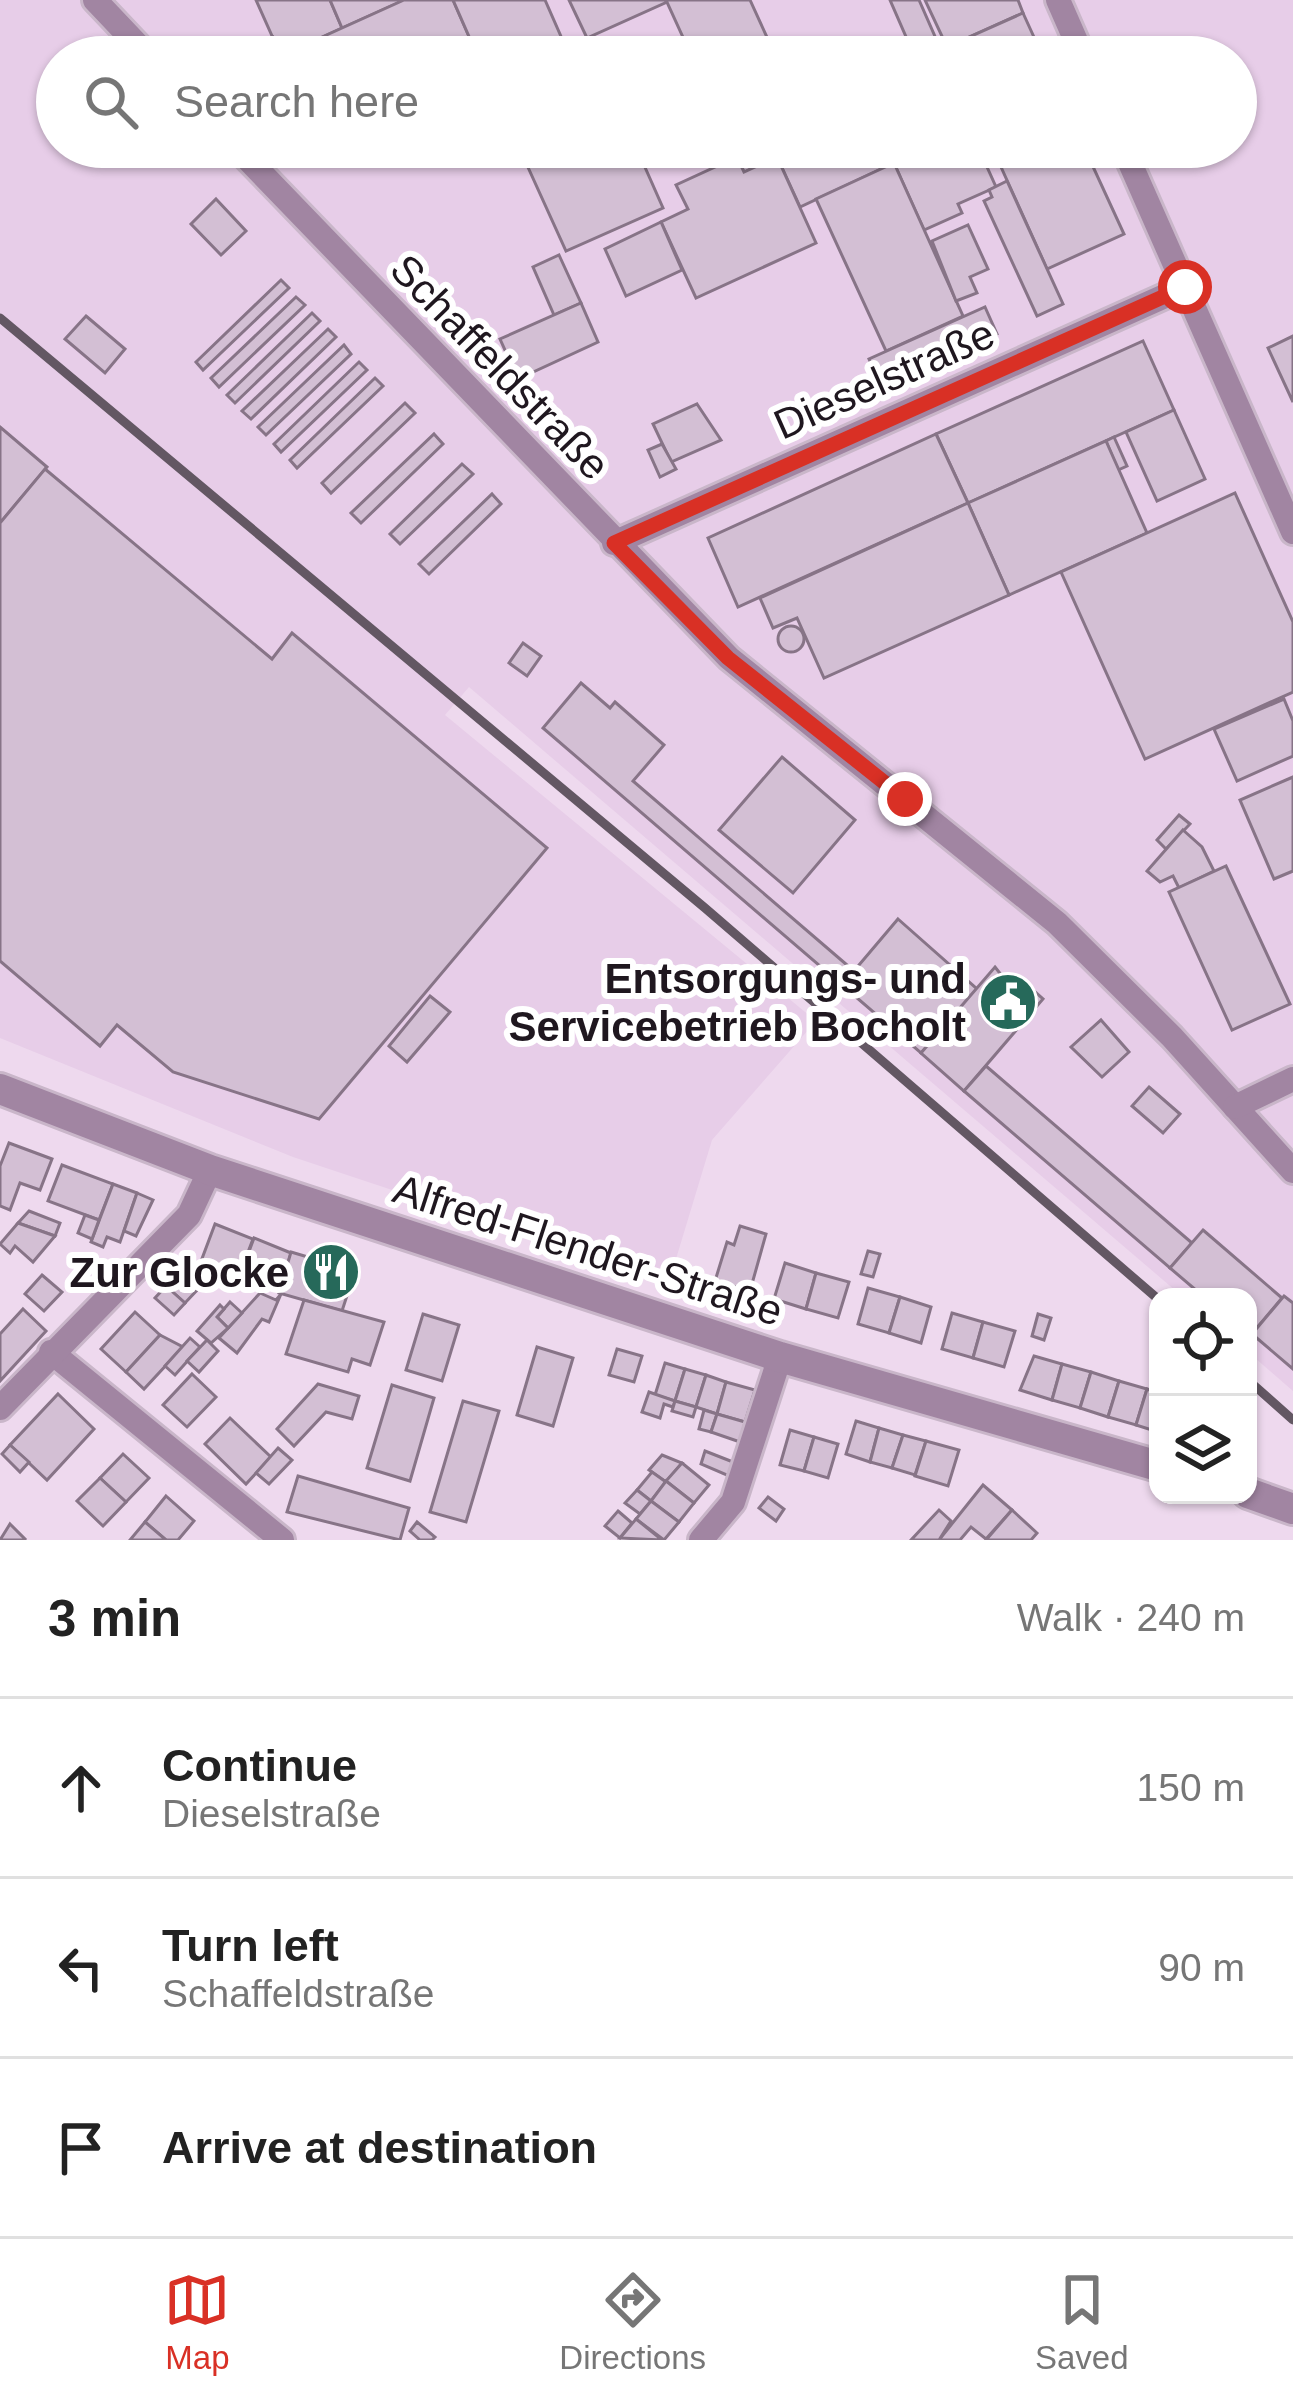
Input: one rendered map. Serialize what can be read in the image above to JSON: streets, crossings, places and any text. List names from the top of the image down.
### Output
{
  "streets": {
    "street": ["Schaffeldstraße", "Dieselstraße", "Alfred-Flender-Straße"]
  },
  "crossings": [
    ["Schaffeldstraße", "Dieselstraße"]
  ],
  "places": {
    "public building": ["Entsorgungs- und Servicebetrieb Bocholt"],
    "restaurant": ["Zur Glocke"]
  },
  "page": {
    "search": "Search here",
    "heading": ["3 min", "Walk · 240 m"],
    "list": [
      ["Continue", "Dieselstraße", "150 m"],
      ["Turn left", "Schaffeldstraße", "90 m"],
      "Arrive at destination"
    ],
    "nav": ["Map", "Directions", "Saved"]
  }
}
